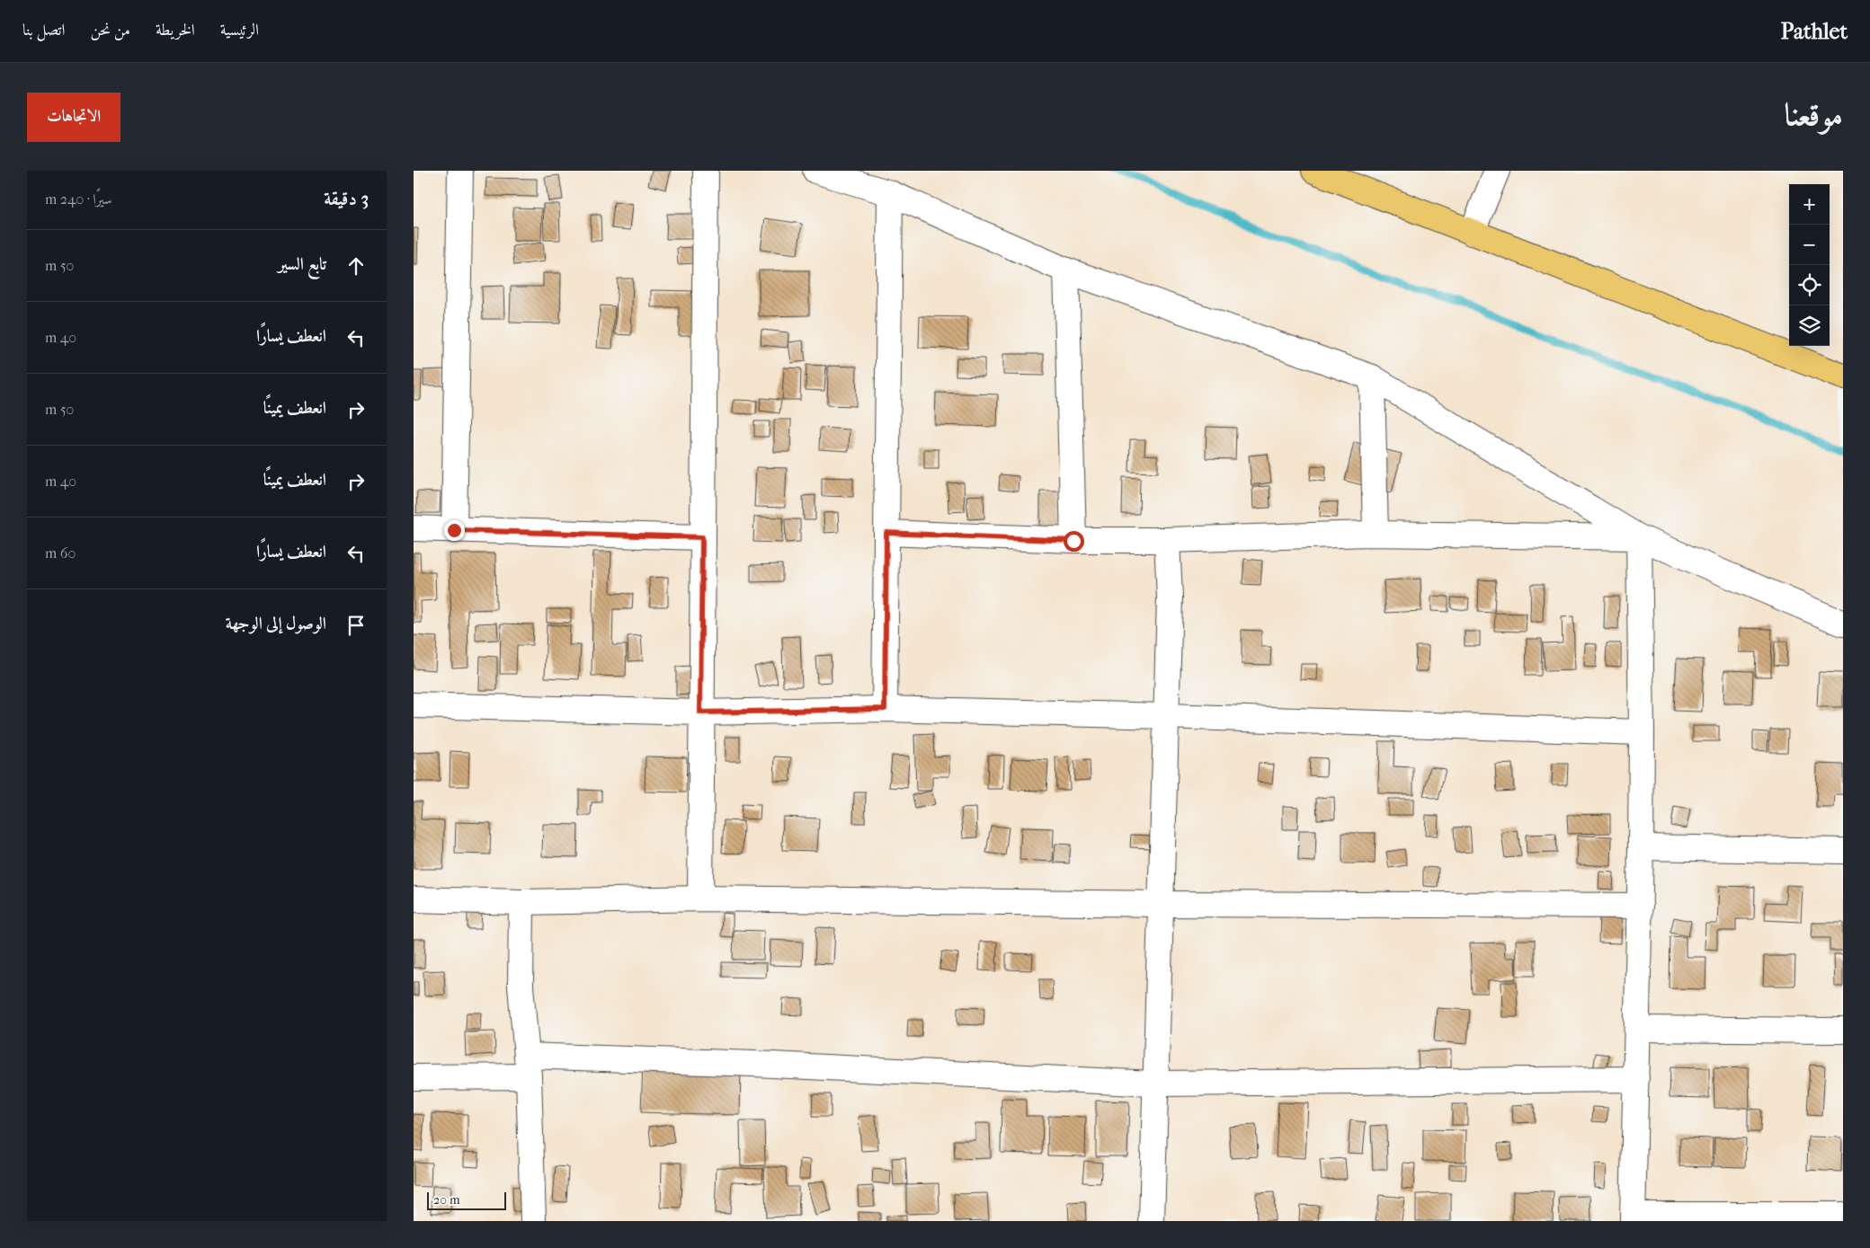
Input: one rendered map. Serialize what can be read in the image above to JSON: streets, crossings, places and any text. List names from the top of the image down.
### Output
{
  "scale_bar": "20 m",
  "page": {
    "header": "Pathlet",
    "nav": [
      "الرئيسية",
      "الخريطة",
      "من نحن",
      "اتصل بنا"
    ],
    "title": "موقعنا",
    "buttons": "الاتجاهات",
    "heading": ["3 دقيقة", "سيرًا · 240 m"],
    "map_buttons": ["+", "−"],
    "list": [
      ["تابع السير", "50 m"],
      ["انعطف يسارًا", "40 m"],
      ["انعطف يمينًا", "50 m"],
      ["انعطف يمينًا", "40 m"],
      ["انعطف يسارًا", "60 m"],
      "الوصول إلى الوجهة"
    ],
    "scale": "20 m"
  }
}
